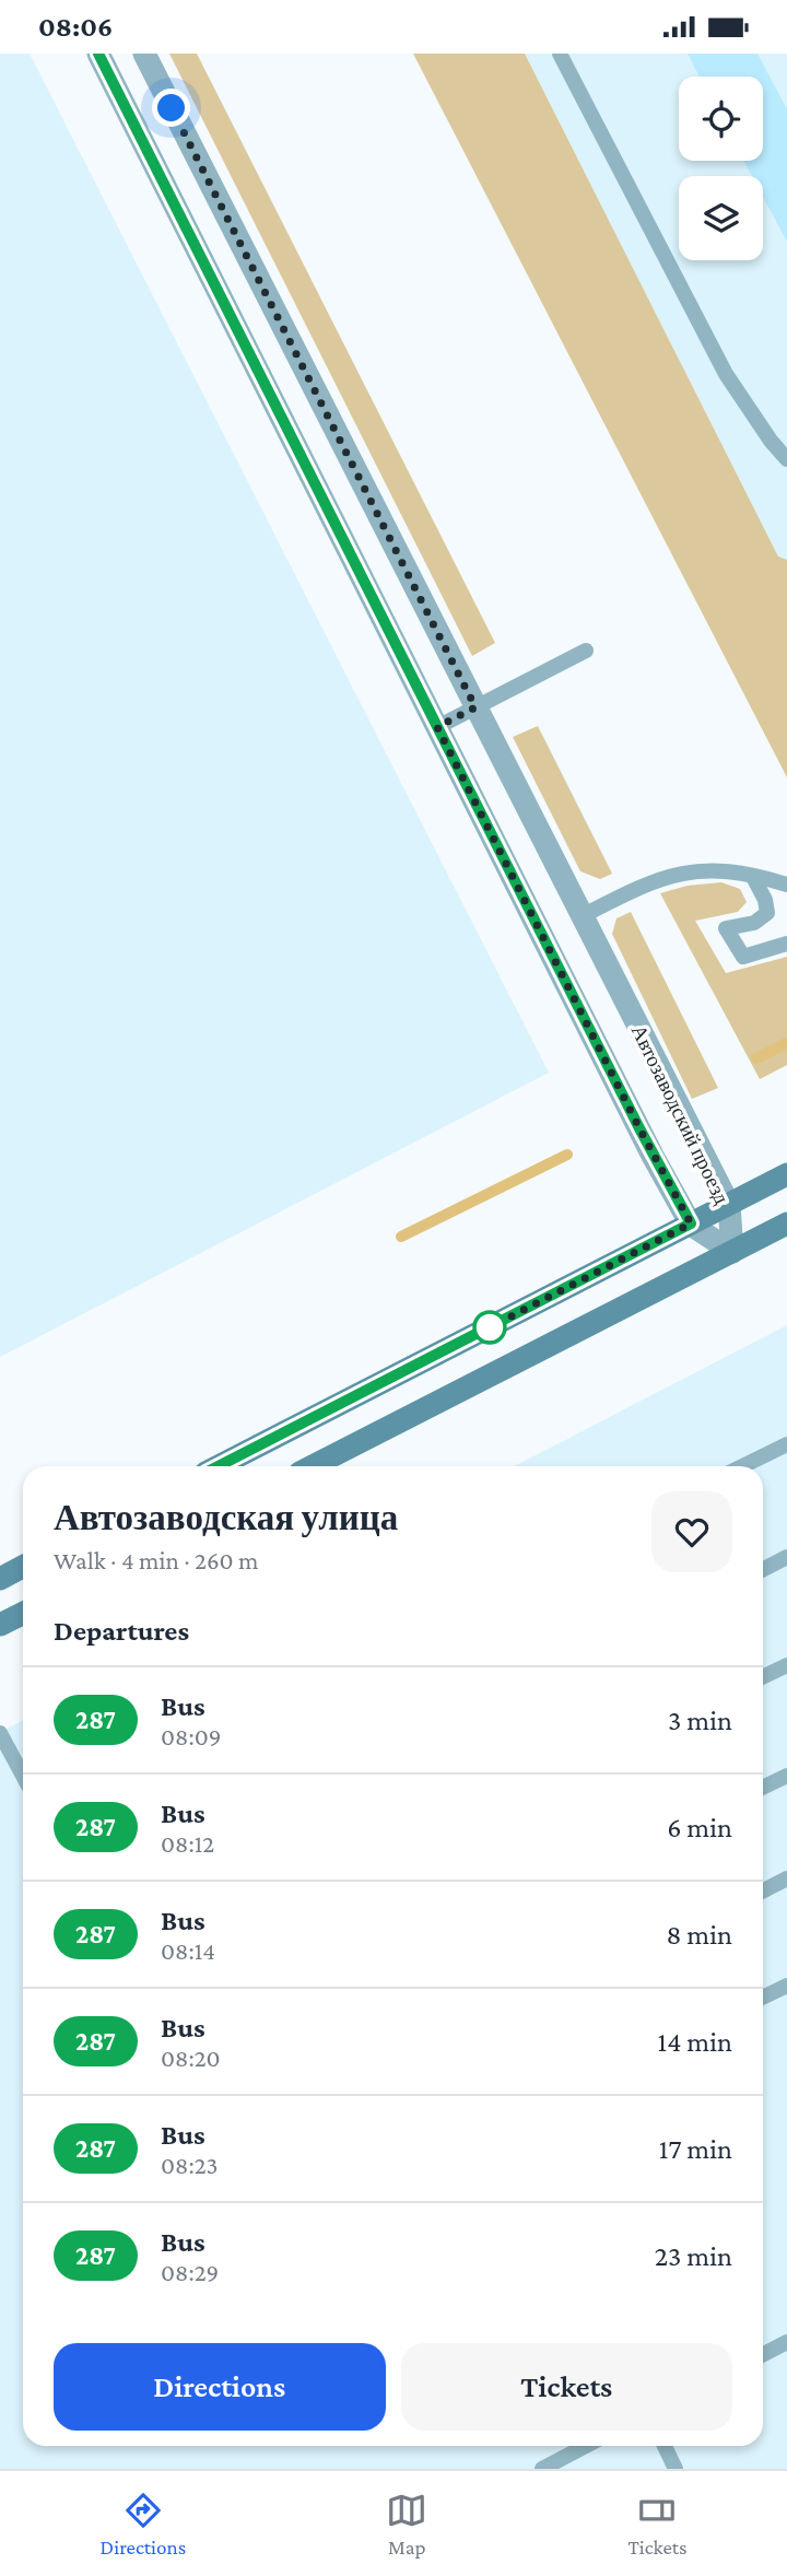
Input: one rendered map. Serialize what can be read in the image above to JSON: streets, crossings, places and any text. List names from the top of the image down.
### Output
{
  "streets": {
    "street": ["Автозаводский проезд"]
  },
  "lines": ["bus line 287"],
  "page": {
    "status": "08:06",
    "heading": [
      ["Автозаводская улица", "Walk · 4 min · 260 m"],
      "Departures"
    ],
    "list": [
      {
        "mark": "287",
        "name": "Bus",
        "note": "08:09",
        "value": "3 min"
      },
      {
        "mark": "287",
        "name": "Bus",
        "note": "08:12",
        "value": "6 min"
      },
      {
        "mark": "287",
        "name": "Bus",
        "note": "08:14",
        "value": "8 min"
      },
      {
        "mark": "287",
        "name": "Bus",
        "note": "08:20",
        "value": "14 min"
      },
      {
        "mark": "287",
        "name": "Bus",
        "note": "08:23",
        "value": "17 min"
      },
      {
        "mark": "287",
        "name": "Bus",
        "note": "08:29",
        "value": "23 min"
      }
    ],
    "buttons": ["Directions", "Tickets"],
    "tabs": ["Directions", "Map", "Tickets"]
  }
}
